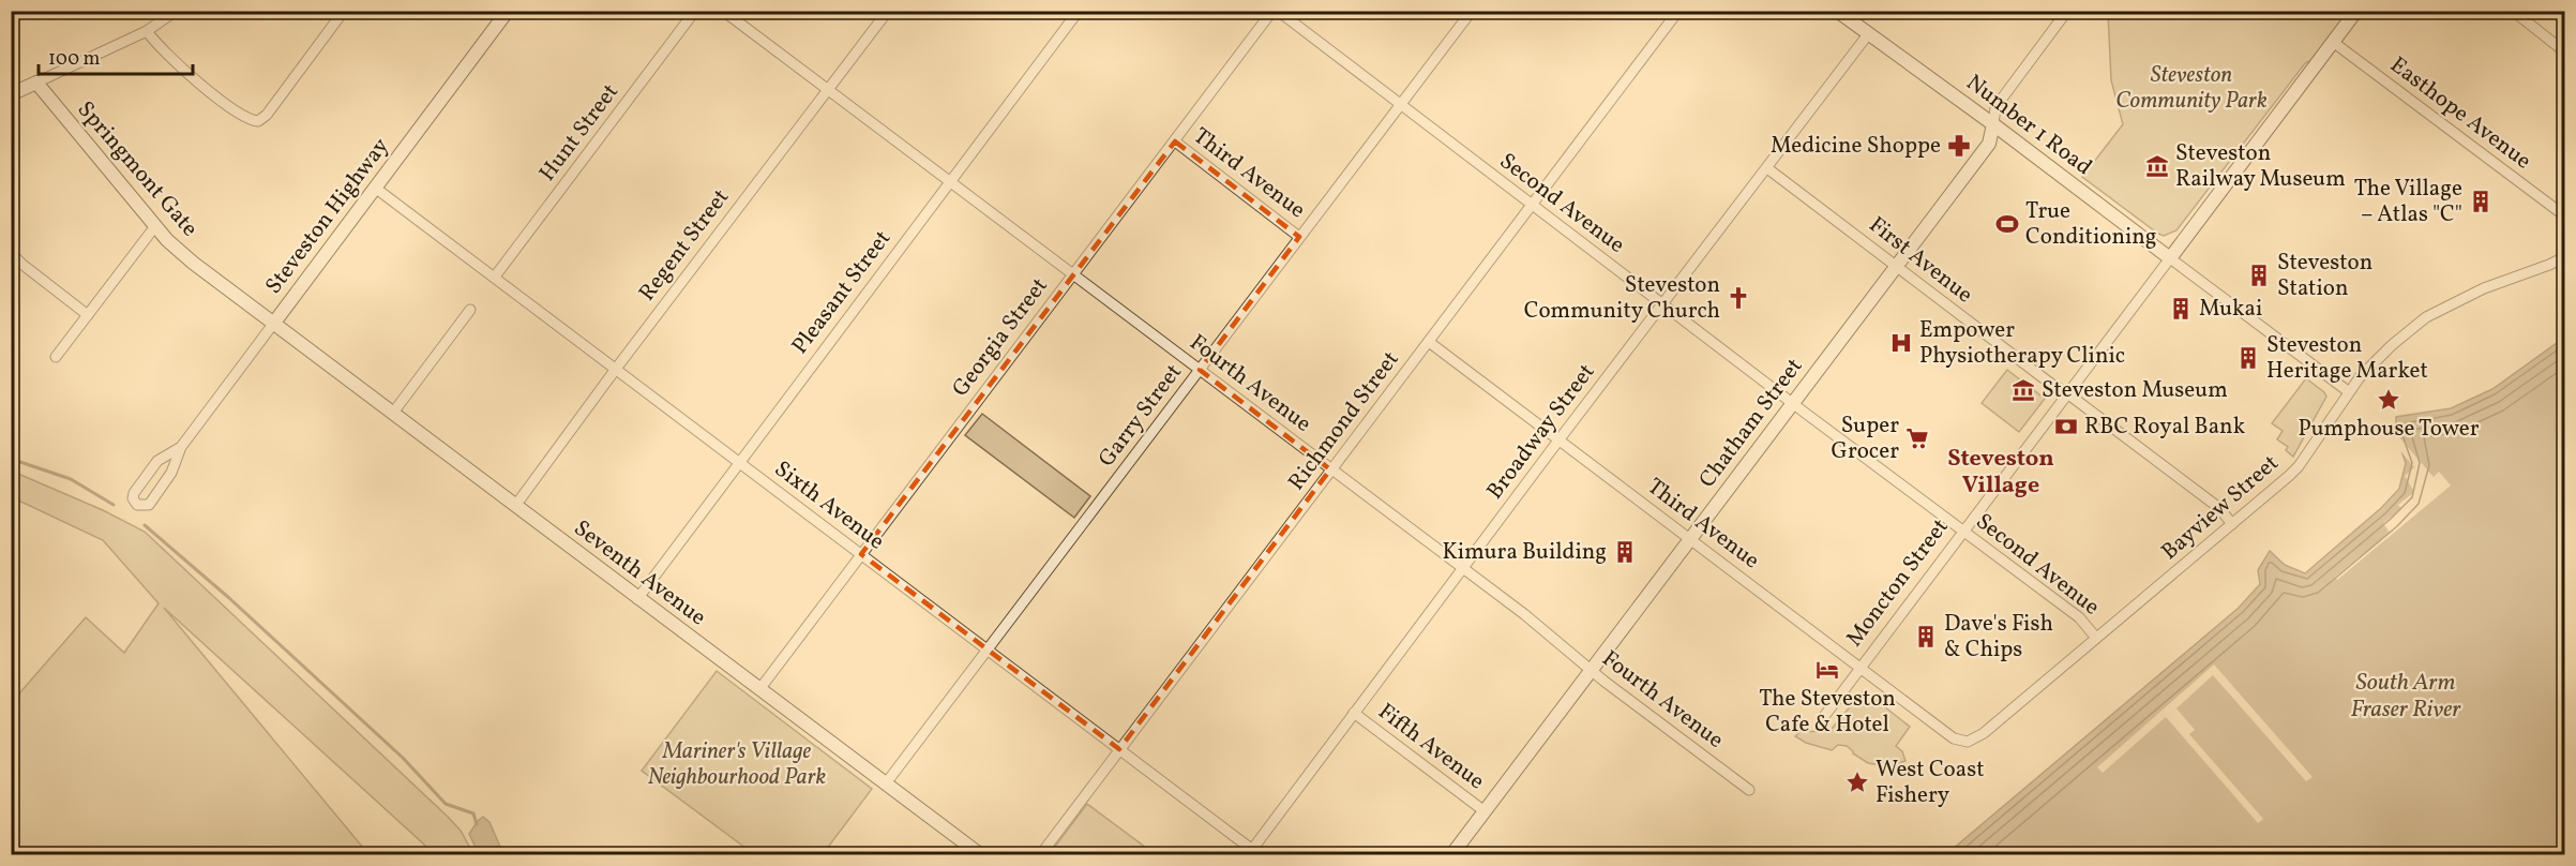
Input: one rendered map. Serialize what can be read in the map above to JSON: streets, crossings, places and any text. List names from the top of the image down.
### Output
{
  "streets": {
    "street": [
      "Easthope Avenue",
      "Number 1 Road",
      "Hunt Street",
      "Springmont Gate",
      "Third Avenue",
      "Second Avenue",
      "Steveston Highway",
      "Regent Street",
      "First Avenue",
      "Pleasant Street",
      "Georgia Street",
      "Fourth Avenue",
      "Garry Street",
      "Richmond Street",
      "Chatham Street",
      "Broadway Street",
      "Sixth Avenue",
      "Bayview Street",
      "Seventh Avenue",
      "Moncton Street",
      "Fifth Avenue"
    ]
  },
  "crossings": [
    ["Easthope Avenue", "Moncton Street"],
    ["Number 1 Road", "Chatham Street"],
    ["Number 1 Road", "Broadway Street"],
    ["Number 1 Road", "Bayview Street"],
    ["Number 1 Road", "Moncton Street"],
    ["Hunt Street", "Sixth Avenue"],
    ["Springmont Gate", "Steveston Highway"],
    ["Springmont Gate", "Seventh Avenue"],
    ["Third Avenue", "Georgia Street"],
    ["Third Avenue", "Garry Street"],
    ["Third Avenue", "Richmond Street"],
    ["Third Avenue", "Chatham Street"],
    ["Third Avenue", "Broadway Street"],
    ["Third Avenue", "Bayview Street"],
    ["Third Avenue", "Moncton Street"],
    ["Second Avenue", "Garry Street"],
    ["Second Avenue", "Richmond Street"],
    ["Second Avenue", "Chatham Street"],
    ["Second Avenue", "Broadway Street"],
    ["Second Avenue", "Bayview Street"],
    ["Second Avenue", "Moncton Street"],
    ["Steveston Highway", "Sixth Avenue"],
    ["Steveston Highway", "Seventh Avenue"],
    ["Regent Street", "Fourth Avenue"],
    ["Regent Street", "Sixth Avenue"],
    ["Regent Street", "Seventh Avenue"],
    ["First Avenue", "Chatham Street"],
    ["First Avenue", "Broadway Street"],
    ["First Avenue", "Bayview Street"],
    ["First Avenue", "Moncton Street"],
    ["Pleasant Street", "Fourth Avenue"],
    ["Pleasant Street", "Sixth Avenue"],
    ["Pleasant Street", "Seventh Avenue"],
    ["Georgia Street", "Fourth Avenue"],
    ["Georgia Street", "Sixth Avenue"],
    ["Georgia Street", "Seventh Avenue"],
    ["Fourth Avenue", "Garry Street"],
    ["Fourth Avenue", "Richmond Street"],
    ["Fourth Avenue", "Chatham Street"],
    ["Fourth Avenue", "Broadway Street"],
    ["Garry Street", "Sixth Avenue"],
    ["Garry Street", "Seventh Avenue"],
    ["Richmond Street", "Sixth Avenue"],
    ["Chatham Street", "Fifth Avenue"],
    ["Broadway Street", "Sixth Avenue"],
    ["Broadway Street", "Fifth Avenue"]
  ],
  "districts": ["Steveston Village"],
  "water": ["South Arm Fraser River"],
  "parks": ["Steveston Community Park", "Mariner's Village Neighbourhood Park"],
  "places": {
    "pharmacy": ["Medicine Shoppe"],
    "museum": ["Steveston Railway Museum", "Steveston Museum"],
    "building": [
      "The Village – Atlas \"C\"",
      "Steveston Station",
      "Mukai",
      "Steveston Heritage Market",
      "Kimura Building",
      "Dave's Fish & Chips"
    ],
    "sports": ["True Conditioning"],
    "church": ["Steveston Community Church"],
    "hospital": ["Empower Physiotherapy Clinic"],
    "place": ["Pumphouse Tower", "West Coast Fishery"],
    "bank": ["RBC Royal Bank"],
    "supermarket": ["Super Grocer"],
    "hotel": ["The Steveston Cafe & Hotel"]
  },
  "scale_bar": "100 m"
}
